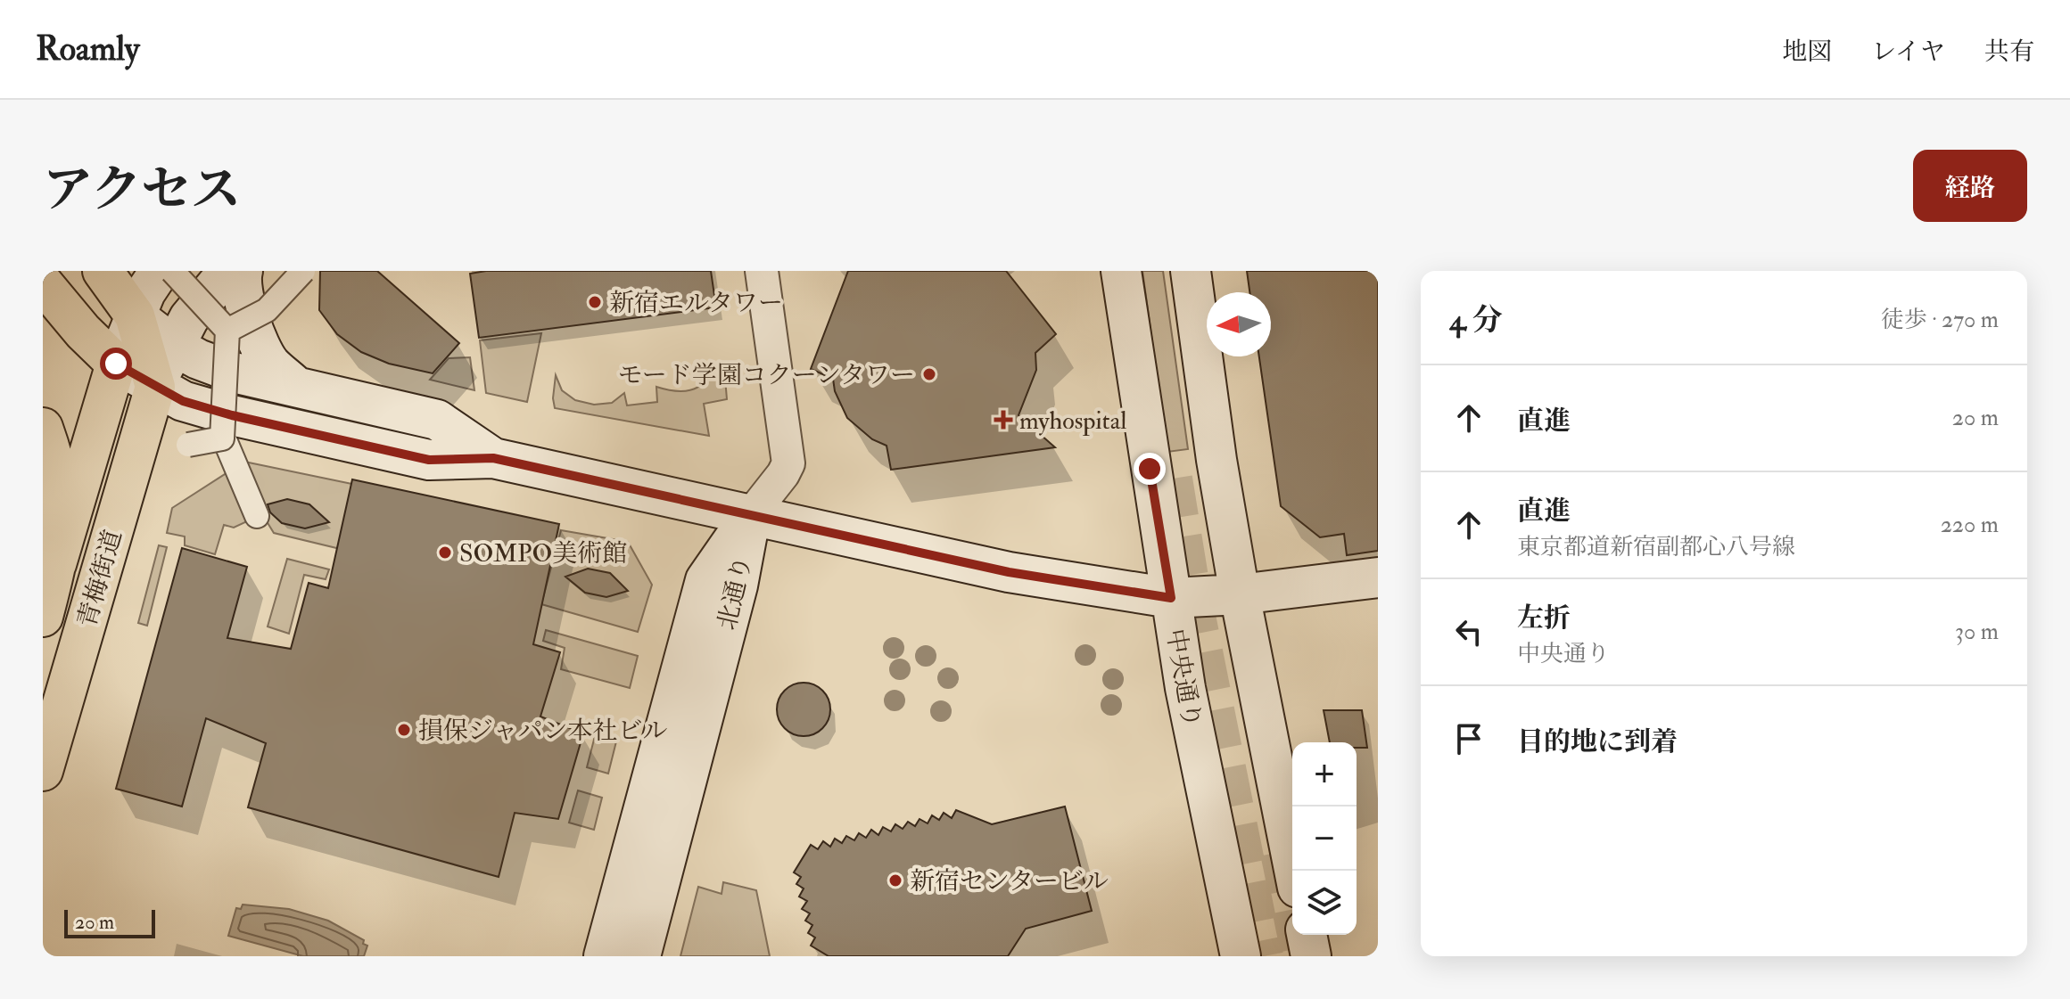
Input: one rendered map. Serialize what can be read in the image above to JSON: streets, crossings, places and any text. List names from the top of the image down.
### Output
{
  "streets": {
    "main road": ["青梅街道", "北通り", "中央通り"]
  },
  "places": {
    "other": [
      "新宿エルタワー",
      "モード学園コクーンタワー",
      "SOMPO美術館",
      "損保ジャパン本社ビル",
      "新宿センタービル"
    ],
    "health": ["myhospital"]
  },
  "scale_bar": "20 m",
  "north": "left",
  "page": {
    "header": "Roamly",
    "nav": ["地図", "レイヤ", "共有"],
    "title": "アクセス",
    "buttons": "経路",
    "heading": ["4 分", "徒歩 · 270 m"],
    "list": [
      ["直進", "20 m"],
      ["直進", "東京都道新宿副都心八号線", "220 m"],
      ["左折", "中央通り", "30 m"],
      "目的地に到着"
    ],
    "map_buttons": ["+", "−"],
    "scale": "20 m"
  }
}
